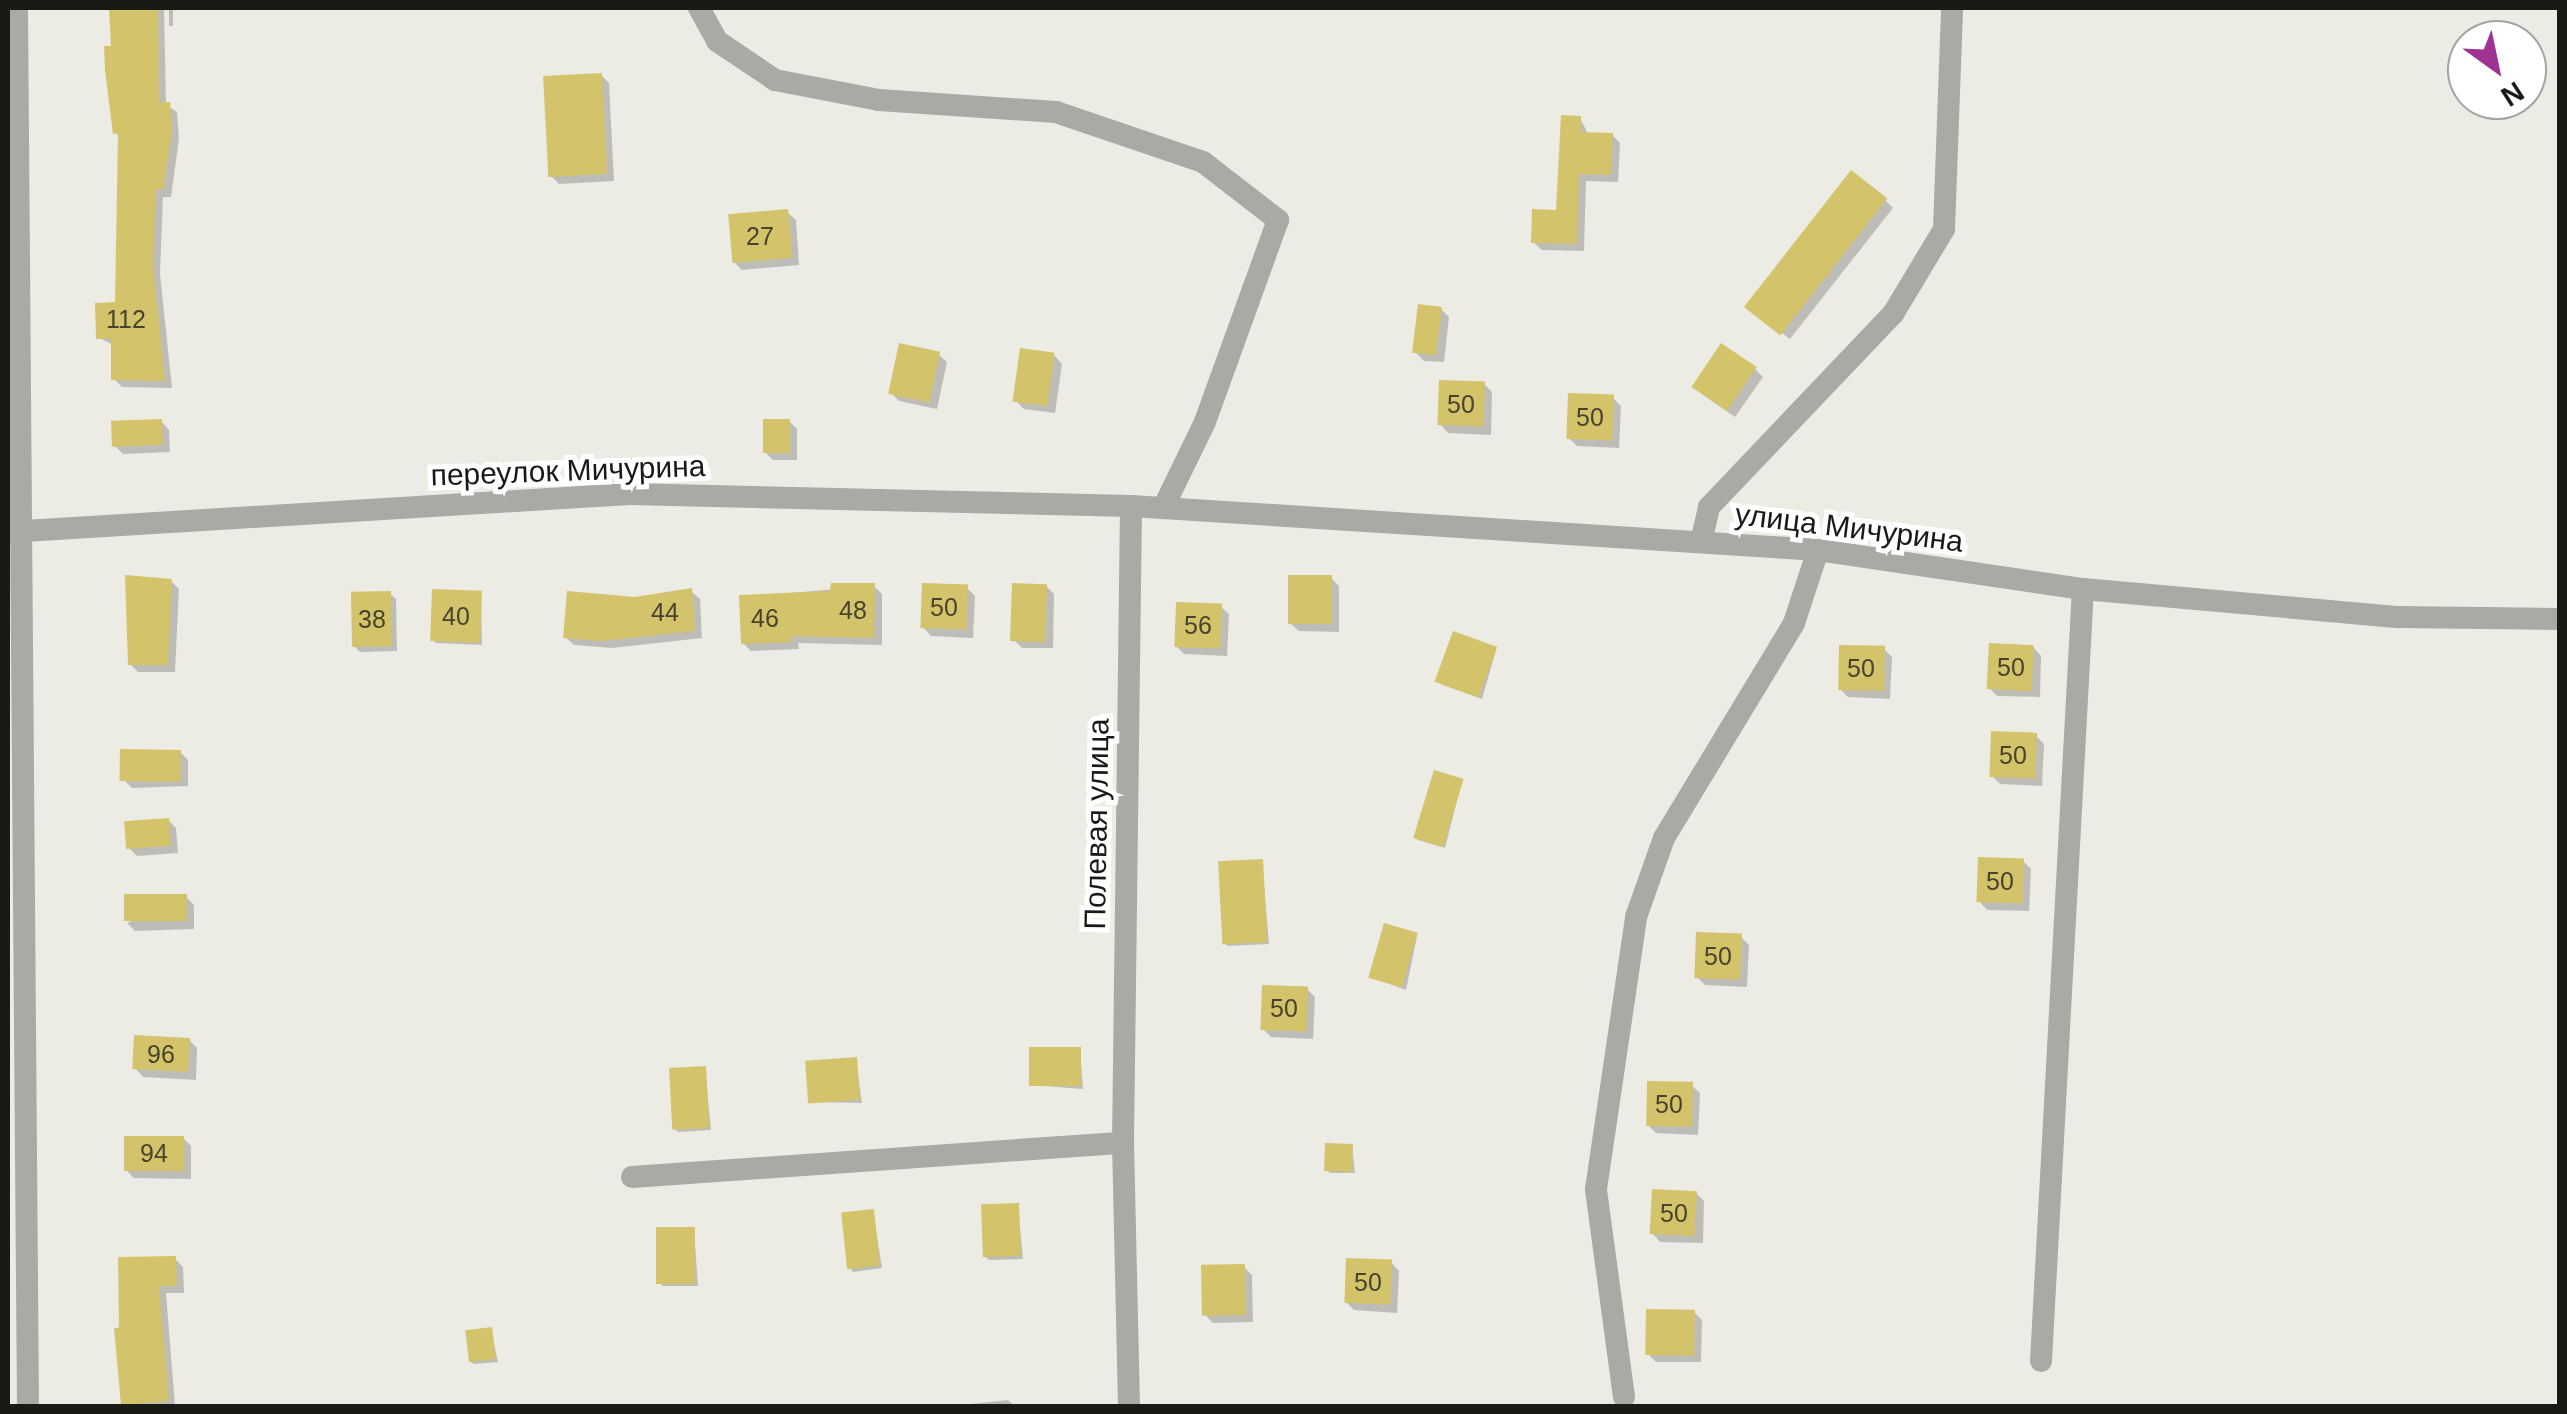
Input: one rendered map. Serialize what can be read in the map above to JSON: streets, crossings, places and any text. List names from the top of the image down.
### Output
{
  "streets": {
    "street": ["переулок Мичурина", "улица Мичурина", "Полевая улица"]
  },
  "crossings": [
    ["переулок Мичурина", "улица Мичурина"],
    ["переулок Мичурина", "Полевая улица"],
    ["улица Мичурина", "Полевая улица"]
  ],
  "house_numbers": [
    "27",
    "112",
    "50",
    "50",
    "50",
    "48",
    "44",
    "40",
    "46",
    "38",
    "56",
    "50",
    "50",
    "50",
    "50",
    "50",
    "50",
    "96",
    "50",
    "94",
    "50",
    "50"
  ],
  "north": "bottom right"
}
